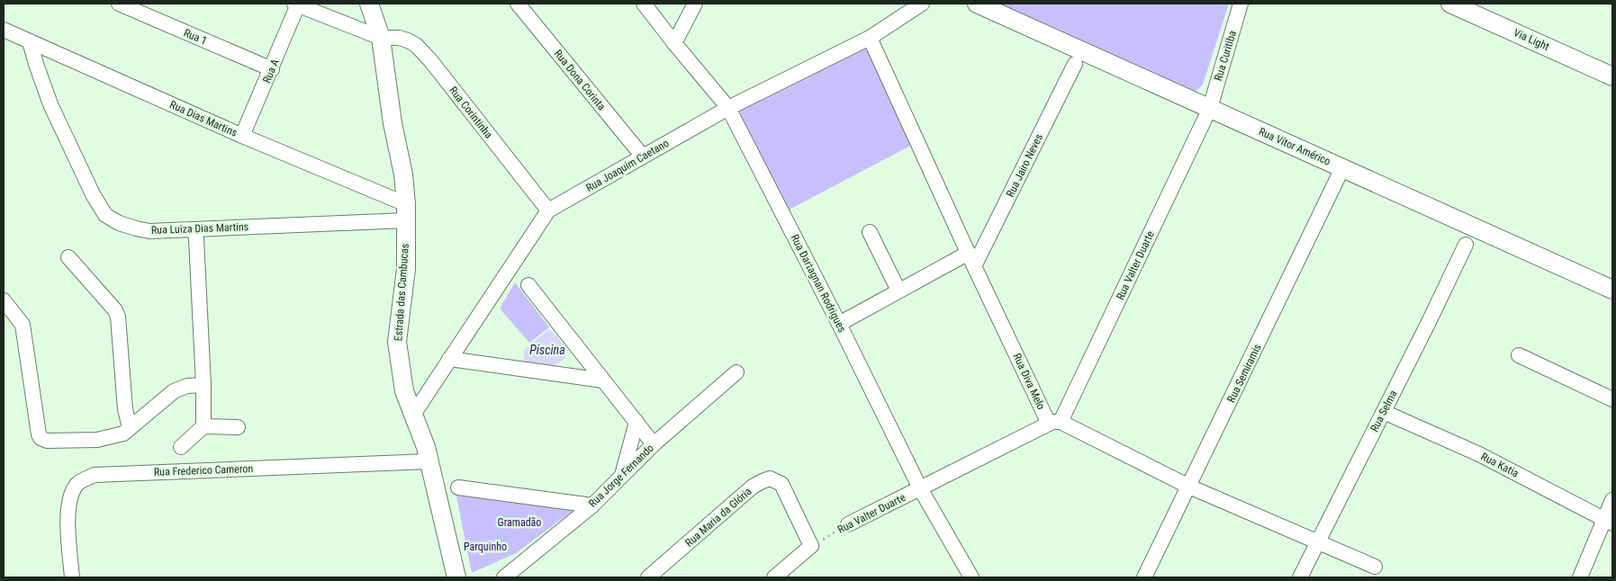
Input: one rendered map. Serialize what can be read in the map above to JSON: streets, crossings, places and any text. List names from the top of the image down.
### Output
{
  "streets": {
    "street": [
      "Rua 1",
      "Via Light",
      "Rua Curitiba",
      "Rua A",
      "Rua Dona Corinta",
      "Rua Corintinha",
      "Rua Dias Martins",
      "Rua Vítor Américo",
      "Rua Joaquim Caetano",
      "Rua Jairo Neves",
      "Rua Luiza Dias Martins",
      "Rua Valter Duarte",
      "Rua Dartagnan Rodrigues",
      "Estrada das Cambucas",
      "Rua Semiramis",
      "Rua Diva Melo",
      "Rua Selma",
      "Rua Katia",
      "Rua Frederico Cameron",
      "Rua Jorge Fernando",
      "Rua Maria da Glória"
    ]
  },
  "crossings": [
    ["Rua 1", "Rua A"],
    ["Rua Curitiba", "Rua Vítor Américo"],
    ["Rua Curitiba", "Rua Valter Duarte"],
    ["Rua A", "Rua Corintinha"],
    ["Rua A", "Rua Dias Martins"],
    ["Rua Dona Corinta", "Rua Joaquim Caetano"],
    ["Rua Corintinha", "Rua Joaquim Caetano"],
    ["Rua Corintinha", "Estrada das Cambucas"],
    ["Rua Dias Martins", "Rua Luiza Dias Martins"],
    ["Rua Dias Martins", "Estrada das Cambucas"],
    ["Rua Vítor Américo", "Rua Valter Duarte"],
    ["Rua Vítor Américo", "Rua Semiramis"],
    ["Rua Joaquim Caetano", "Rua Dartagnan Rodrigues"],
    ["Rua Joaquim Caetano", "Estrada das Cambucas"],
    ["Rua Joaquim Caetano", "Rua Diva Melo"],
    ["Rua Jairo Neves", "Rua Diva Melo"],
    ["Rua Luiza Dias Martins", "Estrada das Cambucas"],
    ["Rua Valter Duarte", "Rua Dartagnan Rodrigues"],
    ["Rua Valter Duarte", "Rua Diva Melo"],
    ["Rua Valter Duarte", "Rua Maria da Glória"],
    ["Estrada das Cambucas", "Rua Frederico Cameron"],
    ["Rua Selma", "Rua Katia"]
  ],
  "water": ["Piscina"],
  "parks": ["Gramadão", "Parquinho"]
}
